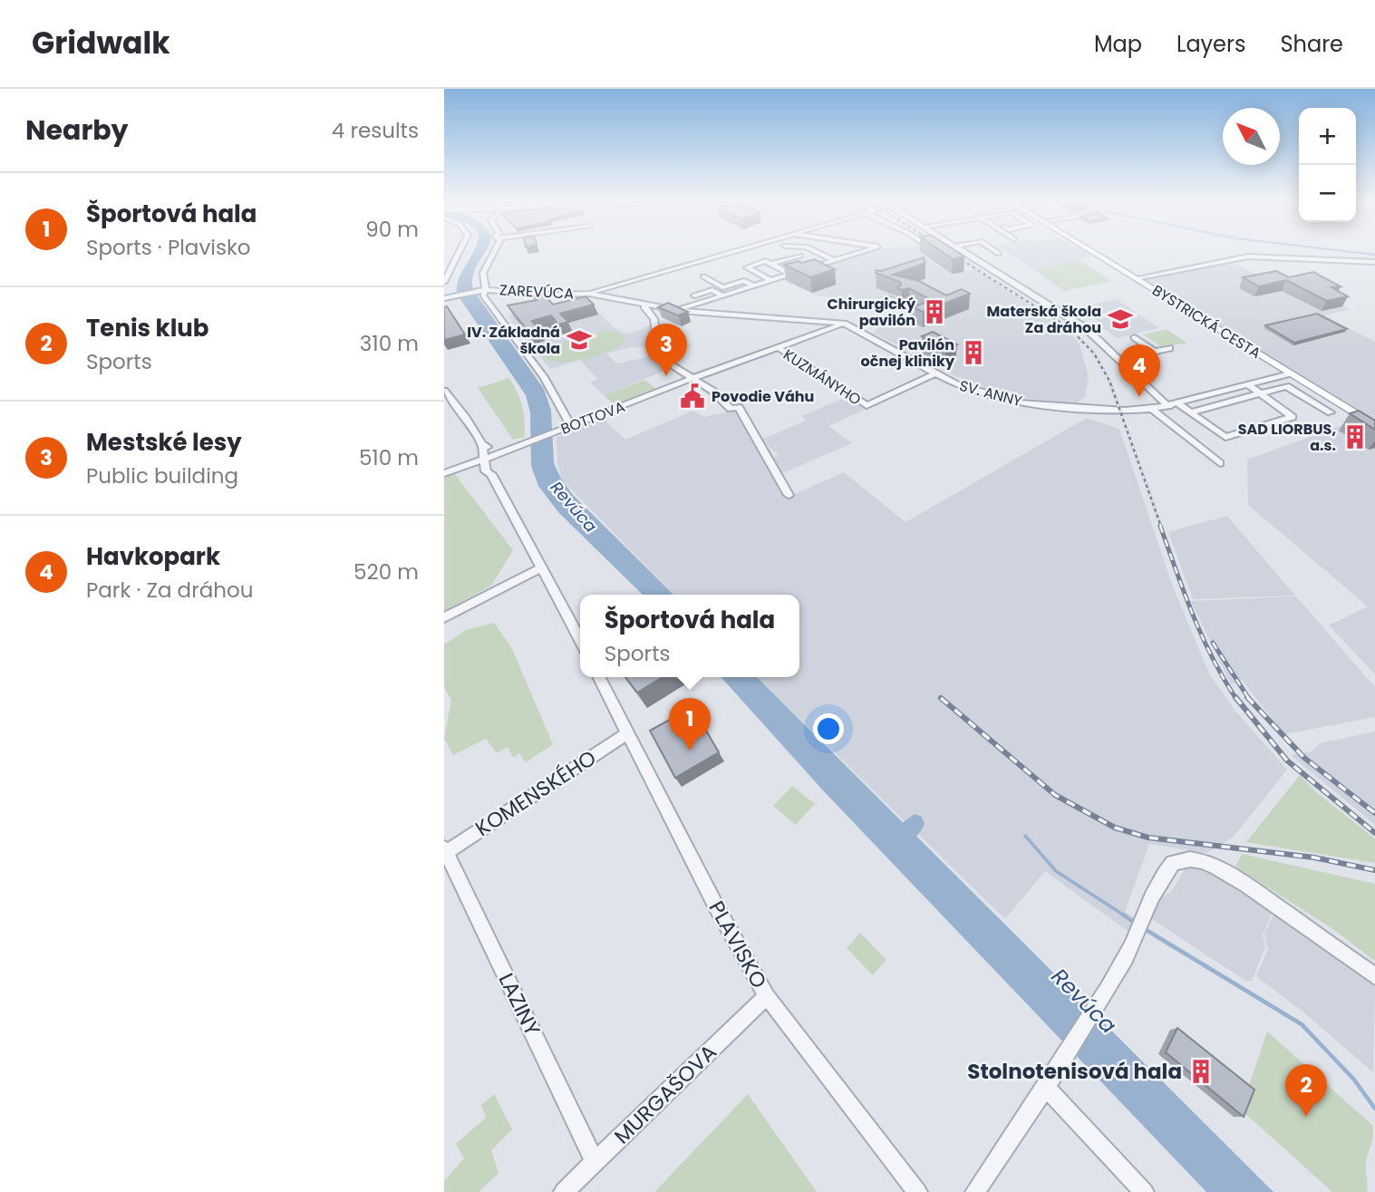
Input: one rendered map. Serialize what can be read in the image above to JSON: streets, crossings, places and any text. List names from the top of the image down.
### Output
{
  "streets": {
    "main road": ["BYSTRICKÁ CESTA"],
    "street": [
      "ZAREVÚCA",
      "KUZMÁNYHO",
      "SV. ANNY",
      "BOTTOVA",
      "KOMENSKÉHO",
      "PLAVISKO",
      "LAZINY",
      "MURGAŠOVA"
    ]
  },
  "crossings": [
    ["ZAREVÚCA", "BOTTOVA"],
    ["BYSTRICKÁ CESTA", "SV. ANNY"],
    ["KUZMÁNYHO", "SV. ANNY"],
    ["KUZMÁNYHO", "BOTTOVA"],
    ["SV. ANNY", "BOTTOVA"],
    ["KOMENSKÉHO", "PLAVISKO"],
    ["KOMENSKÉHO", "LAZINY"],
    ["PLAVISKO", "MURGAŠOVA"],
    ["LAZINY", "MURGAŠOVA"]
  ],
  "water": ["Revúca"],
  "places": {
    "building": [
      "Chirurgický pavilón",
      "Pavilón očnej kliniky",
      "SAD LIORBUS, a.s.",
      "Stolnotenisová hala"
    ],
    "school or university": ["Materská škola Za dráhou", "IV. Základná škola"],
    "public building": ["Povodie Váhu"]
  },
  "north": "top left",
  "page": {
    "header": "Gridwalk",
    "nav": ["Map", "Layers", "Share"],
    "heading": ["Nearby", "4 results"],
    "map_buttons": ["+", "−"],
    "list": [
      {
        "mark": "1",
        "name": "Športová hala",
        "note": "Sports · Plavisko",
        "value": "90 m"
      },
      {
        "mark": "2",
        "name": "Tenis klub",
        "note": "Sports",
        "value": "310 m"
      },
      {
        "mark": "3",
        "name": "Mestské lesy",
        "note": "Public building",
        "value": "510 m"
      },
      {
        "mark": "4",
        "name": "Havkopark",
        "note": "Park · Za dráhou",
        "value": "520 m"
      }
    ],
    "pins": [
      "3",
      "4",
      "1",
      "2"
    ],
    "popup": ["Športová hala", "Sports"]
  }
}
